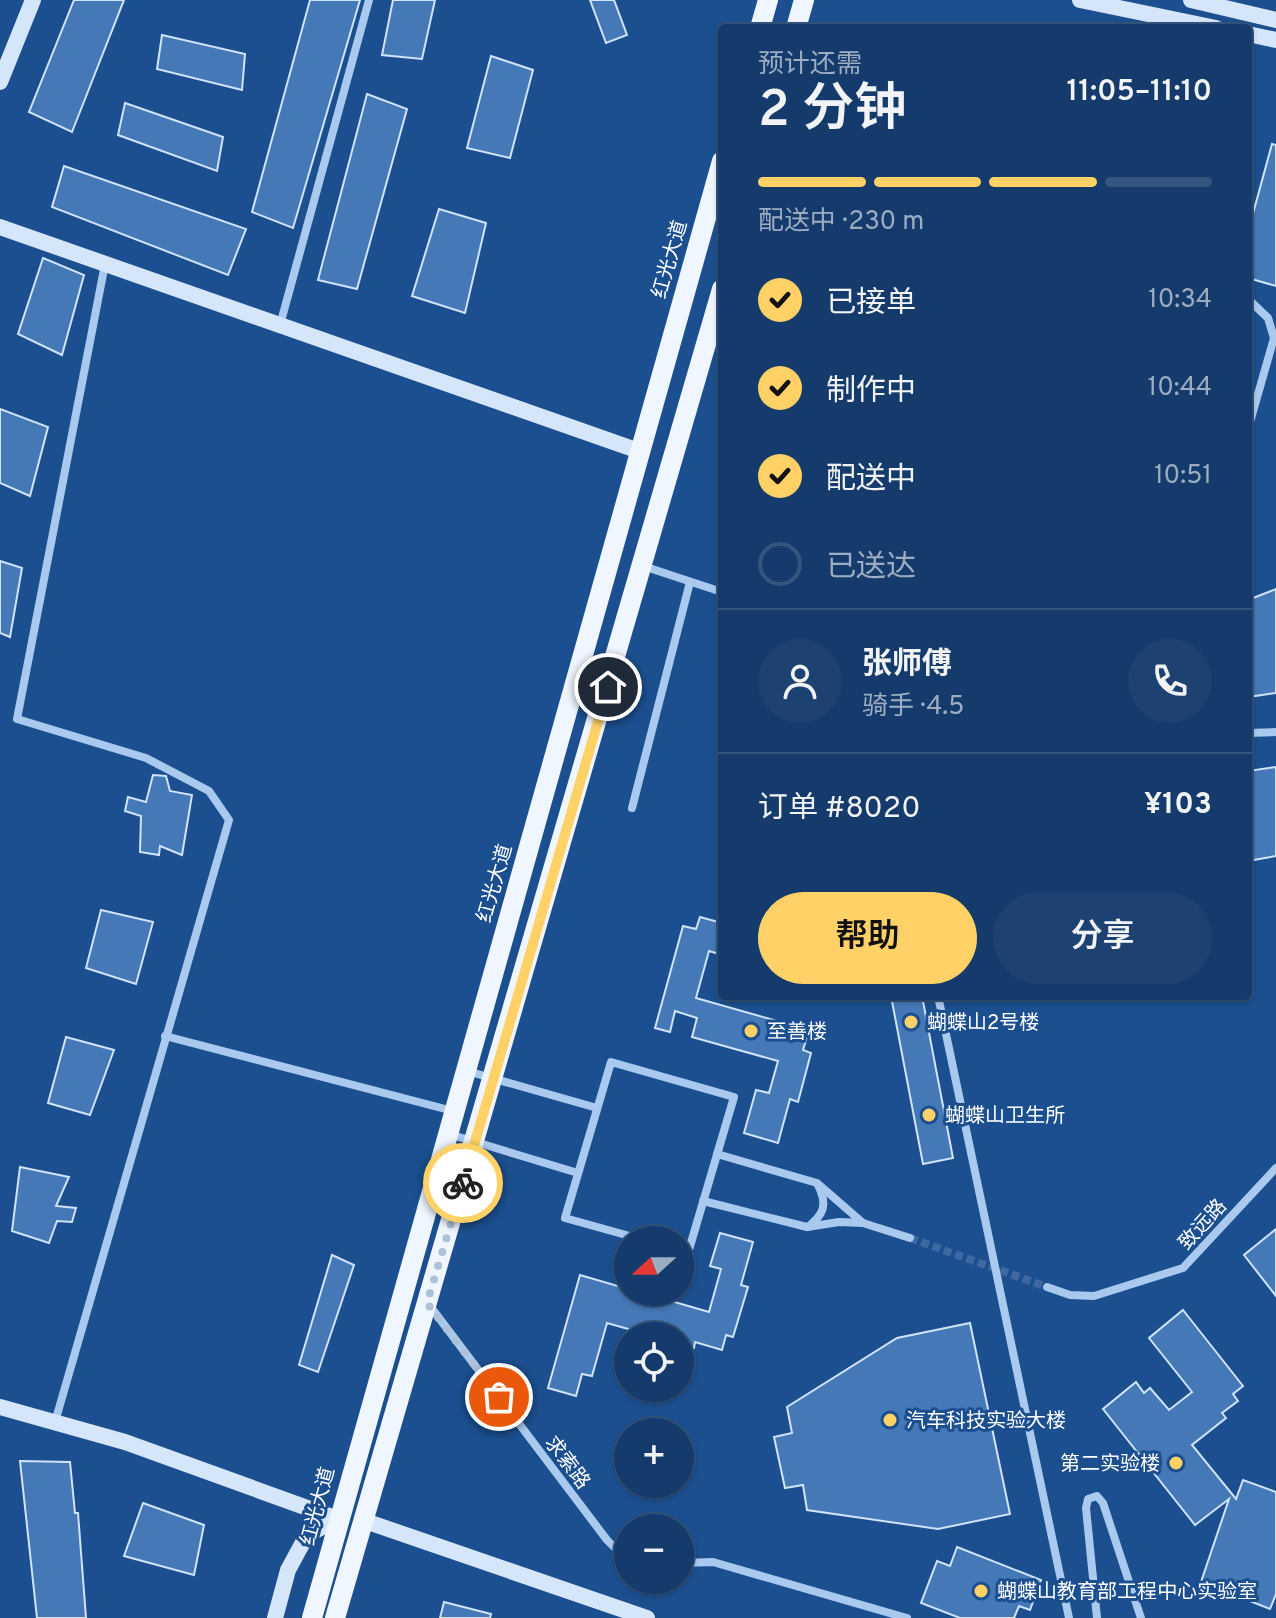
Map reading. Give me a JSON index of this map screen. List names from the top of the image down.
{
  "streets": {
    "main road": ["红光大道"],
    "street": ["致远路", "求索路"]
  },
  "places": [
    "蝴蝶山2号楼",
    "至善楼",
    "蝴蝶山卫生所",
    "汽车科技实验大楼",
    "第二实验楼",
    "蝴蝶山教育部工程中心实验室"
  ],
  "north": "left",
  "page": {
    "heading": ["2 分钟", "预计还需", "11:05–11:10"],
    "panel": [
      "张师傅",
      "骑手 · 4.5",
      "订单 #8020",
      "¥103"
    ],
    "bar": "配送中 · 230 m",
    "list": [
      ["已接单", "10:34"],
      ["制作中", "10:44"],
      ["配送中", "10:51"],
      "已送达"
    ],
    "buttons": ["帮助", "分享"],
    "map_buttons": ["+", "−"]
  }
}
